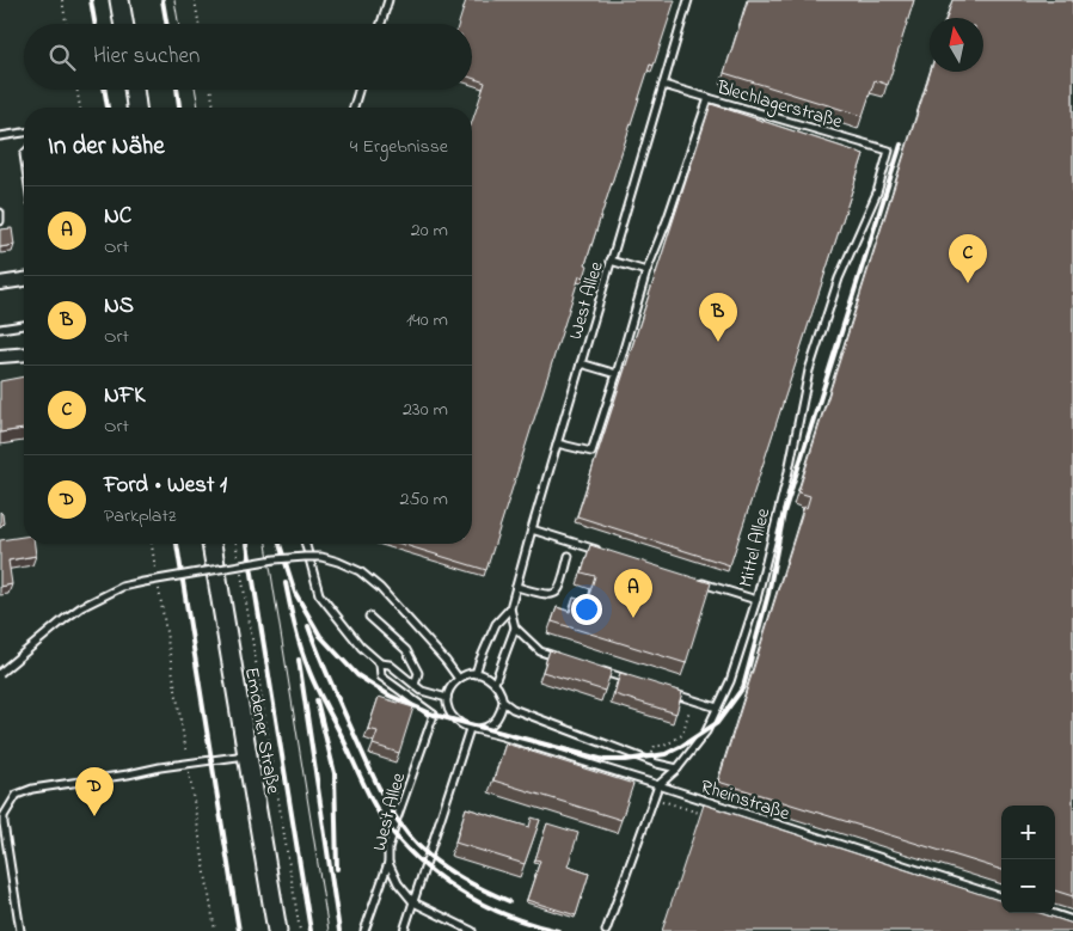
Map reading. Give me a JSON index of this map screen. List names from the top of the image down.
{
  "streets": {
    "street": ["Emdener Straße"],
    "lane": [
      "Blechlagerstraße",
      "West Allee",
      "Mittel Allee",
      "Rheinstraße"
    ]
  },
  "crossings": [
    ["Blechlagerstraße", "West Allee"],
    ["Blechlagerstraße", "Mittel Allee"],
    ["West Allee", "Rheinstraße"],
    ["Mittel Allee", "Rheinstraße"]
  ],
  "north": "top",
  "page": {
    "search": "Hier suchen",
    "heading": ["In der Nähe", "4 Ergebnisse"],
    "list": [
      {
        "mark": "A",
        "name": "NC",
        "note": "Ort",
        "value": "20 m"
      },
      {
        "mark": "B",
        "name": "NS",
        "note": "Ort",
        "value": "140 m"
      },
      {
        "mark": "C",
        "name": "NFK",
        "note": "Ort",
        "value": "230 m"
      },
      {
        "mark": "D",
        "name": "Ford • West 1",
        "note": "Parkplatz",
        "value": "250 m"
      }
    ],
    "pins": [
      "C",
      "B",
      "A",
      "D"
    ],
    "map_buttons": ["+", "−"]
  }
}
